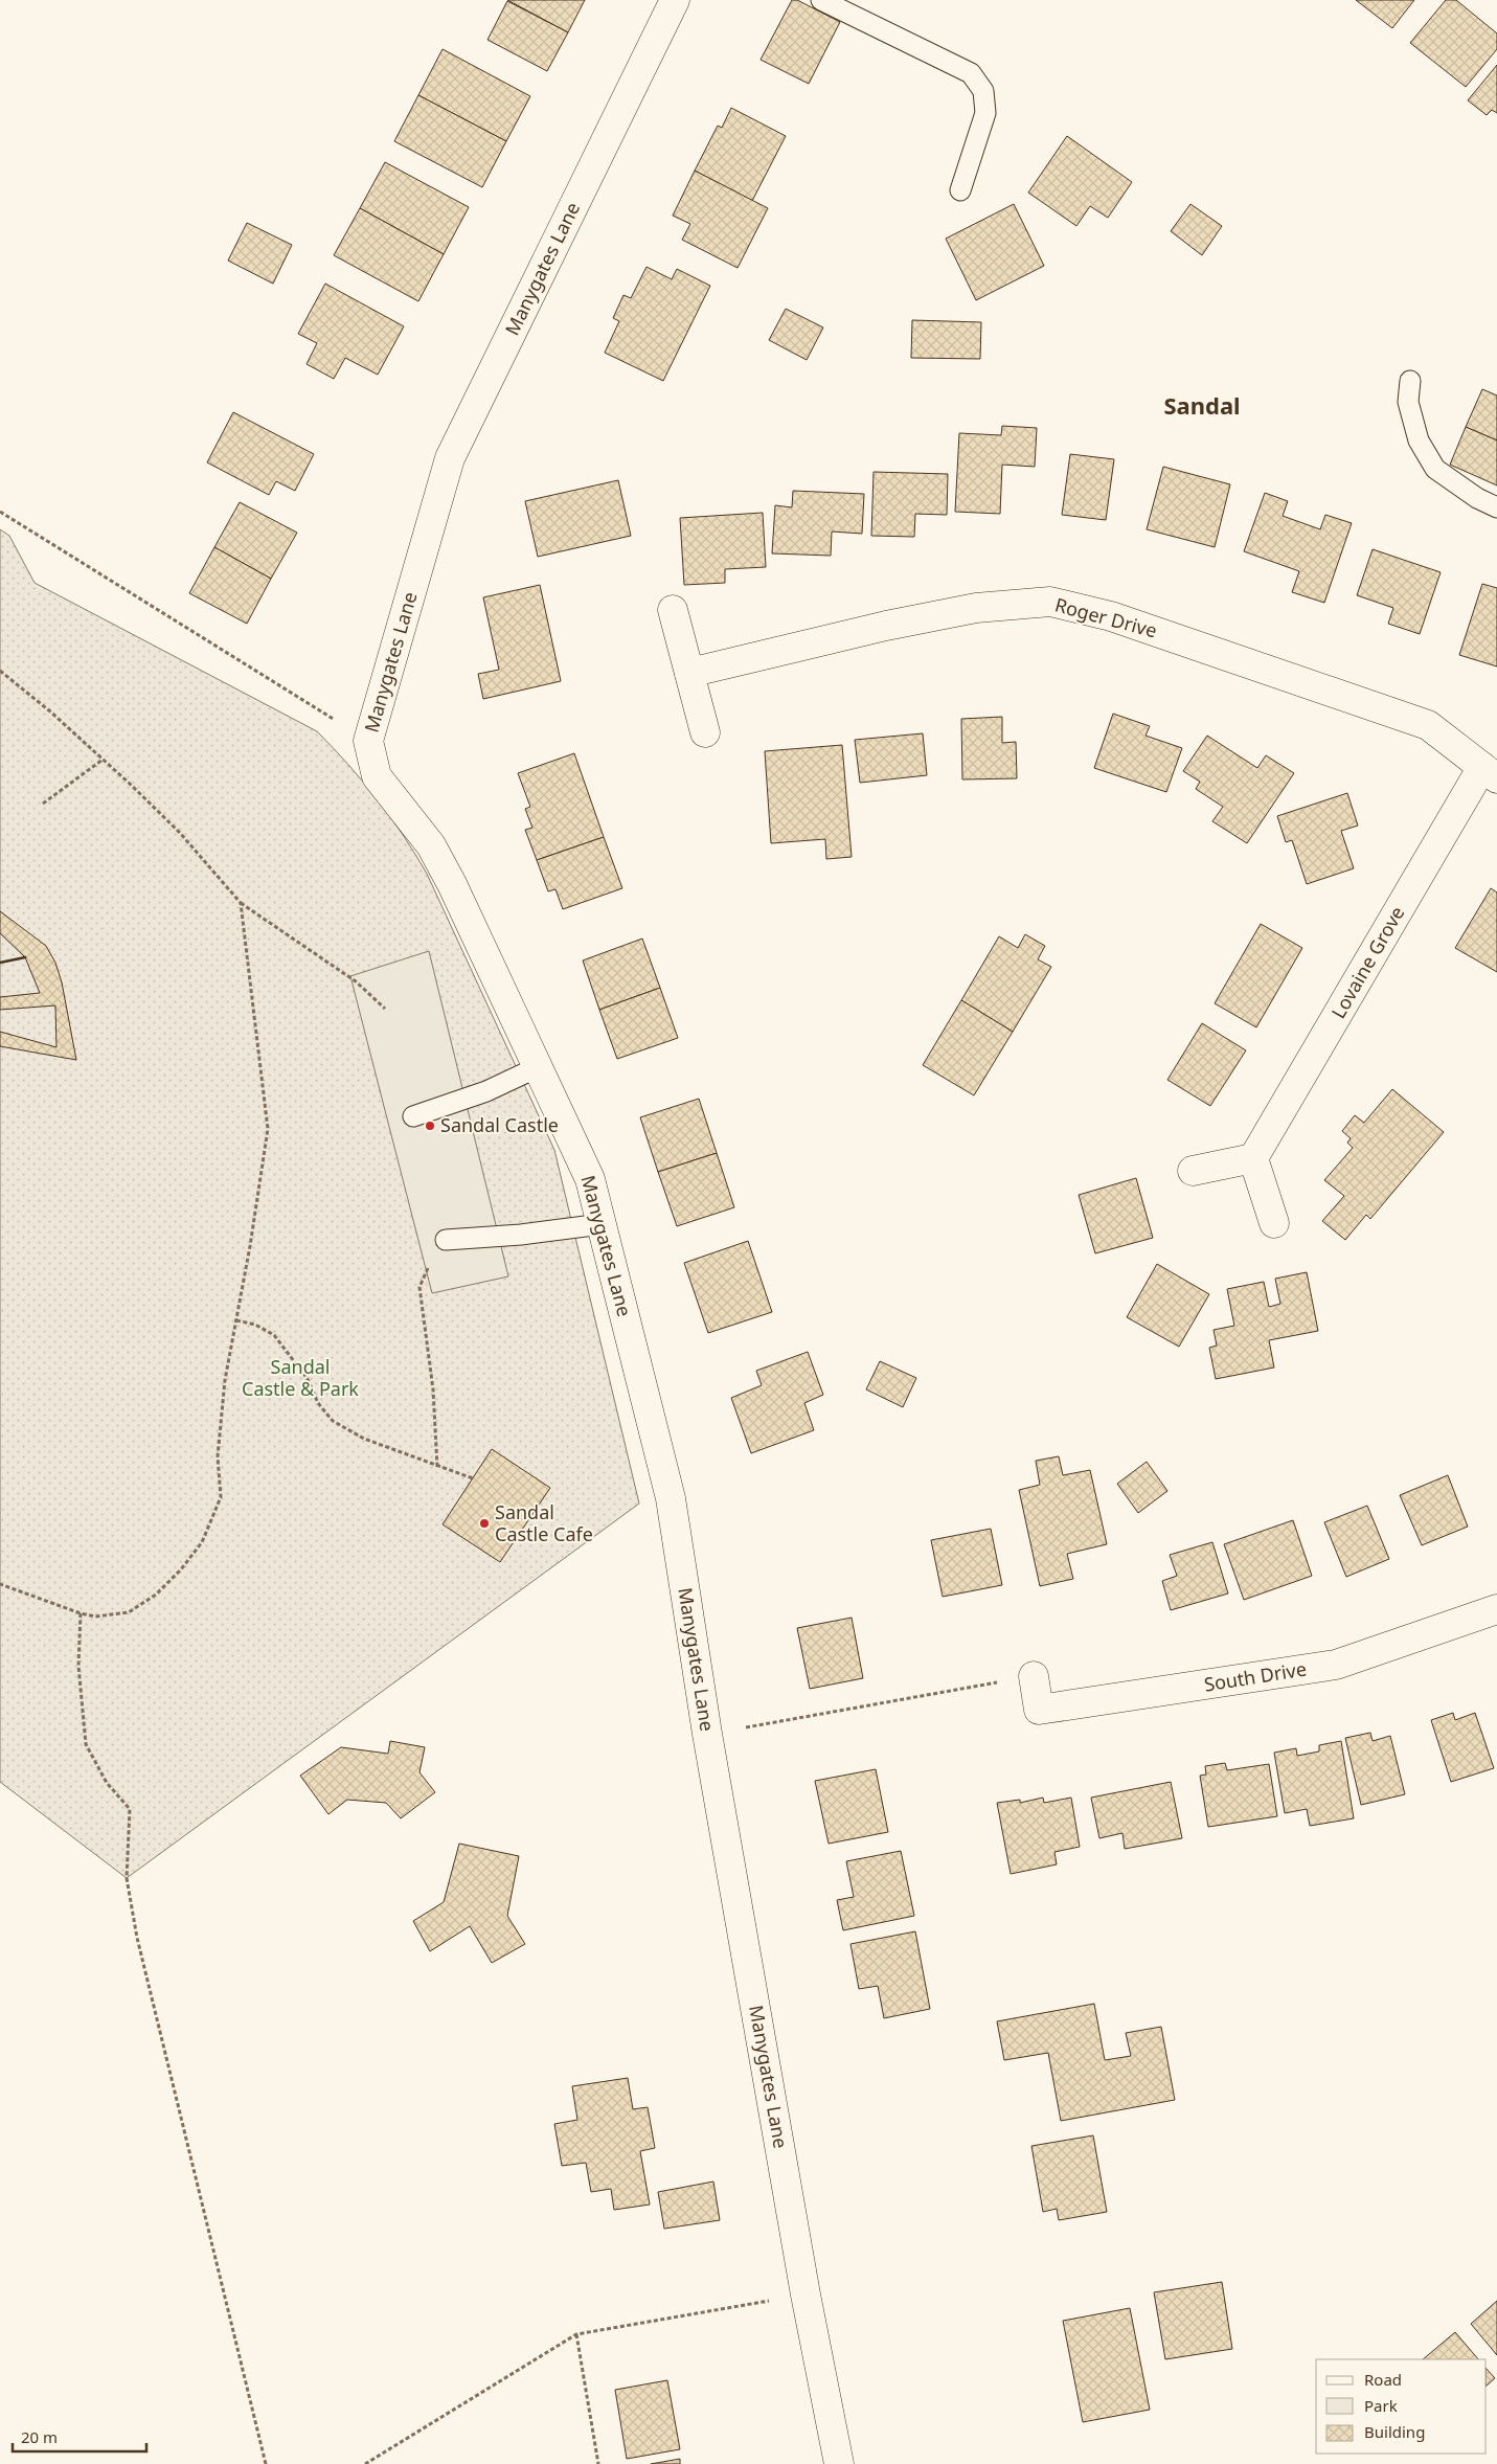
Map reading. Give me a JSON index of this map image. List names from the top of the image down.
{
  "streets": {
    "street": [
      "Manygates Lane",
      "Roger Drive",
      "Lovaine Grove",
      "South Drive"
    ]
  },
  "crossings": [
    ["Roger Drive", "Lovaine Grove"]
  ],
  "districts": ["Sandal"],
  "parks": ["Sandal Castle & Park"],
  "places": ["Sandal Castle", "Sandal Castle Cafe"],
  "legend": ["Road", "Park", "Building"],
  "scale_bar": "20 m"
}
